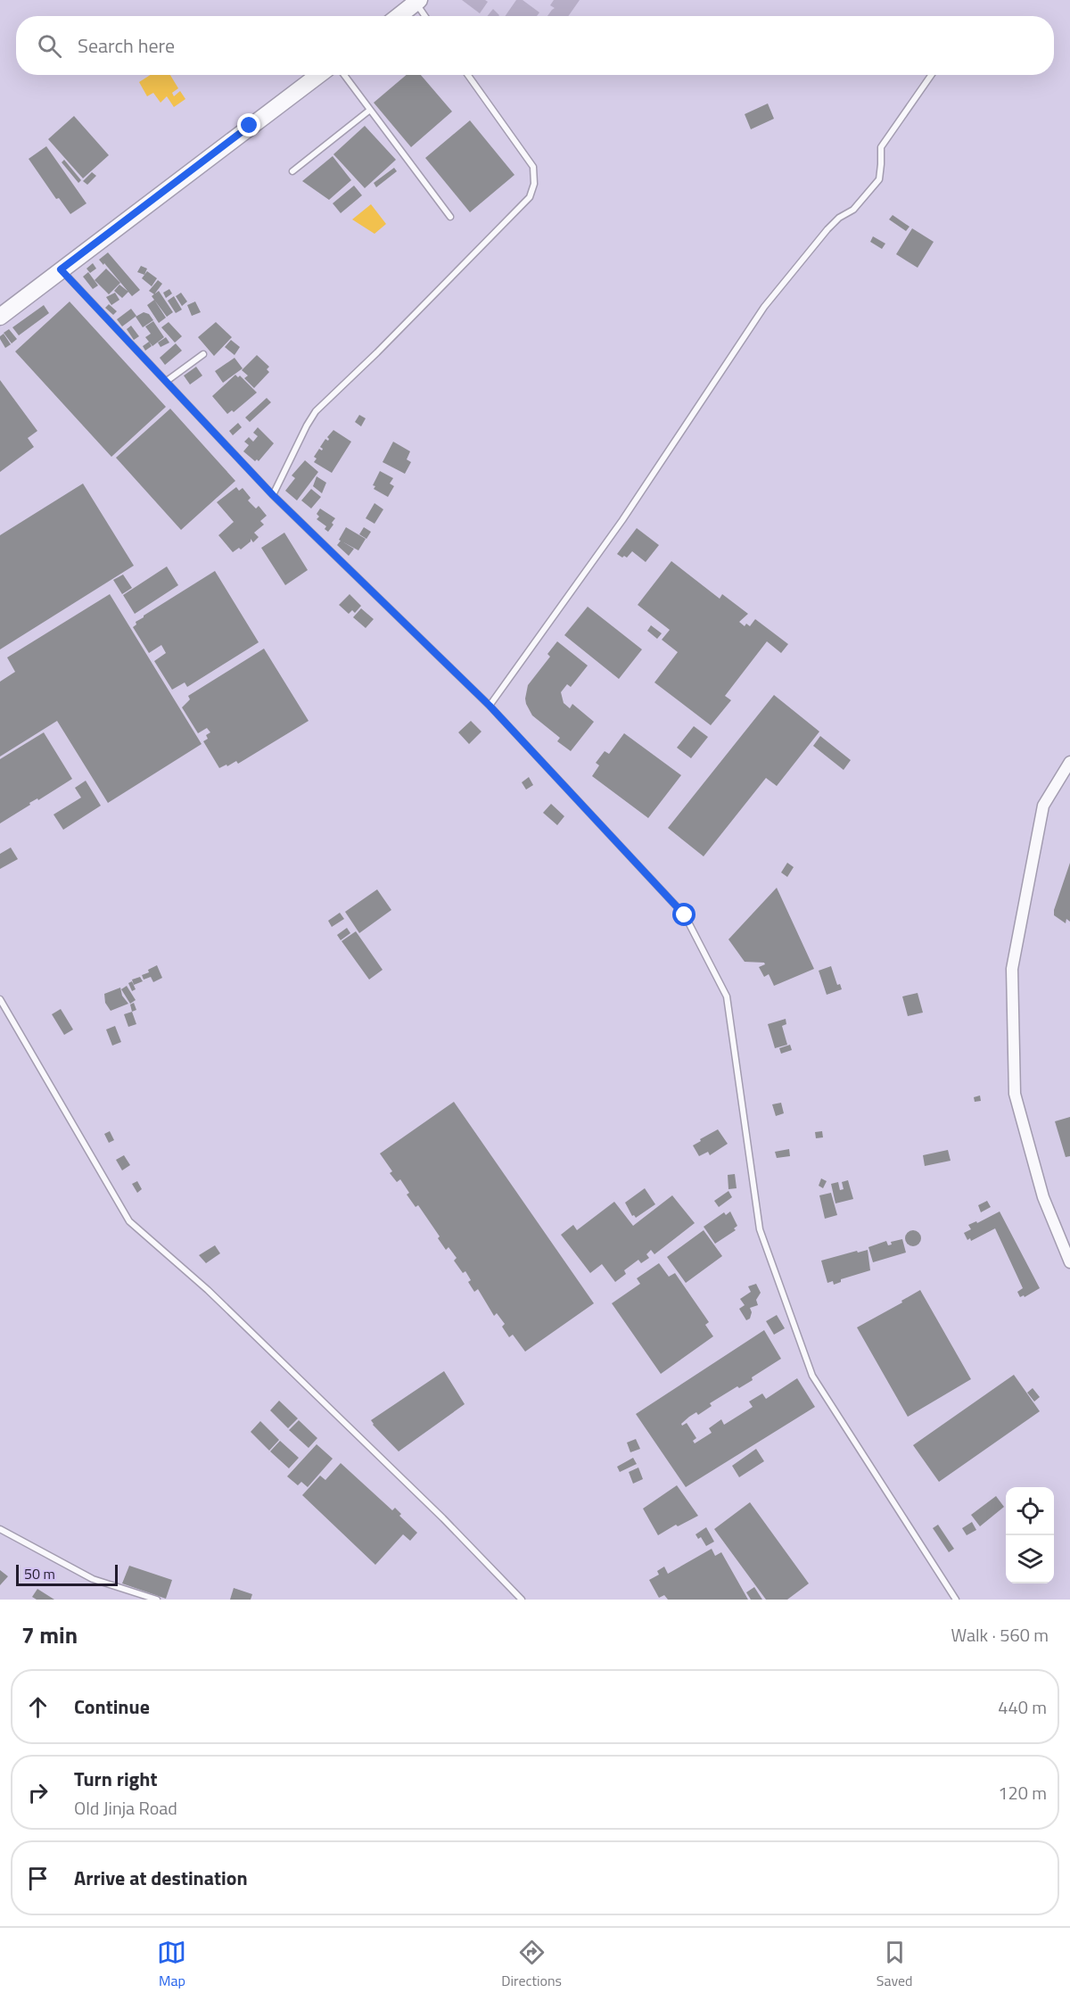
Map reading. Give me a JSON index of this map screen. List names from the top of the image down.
{
  "scale_bar": "50 m",
  "page": {
    "search": "Search here",
    "scale": "50 m",
    "heading": ["7 min", "Walk · 560 m"],
    "list": [
      ["Continue", "440 m"],
      ["Turn right", "Old Jinja Road", "120 m"],
      "Arrive at destination"
    ],
    "nav": ["Map", "Directions", "Saved"]
  }
}
